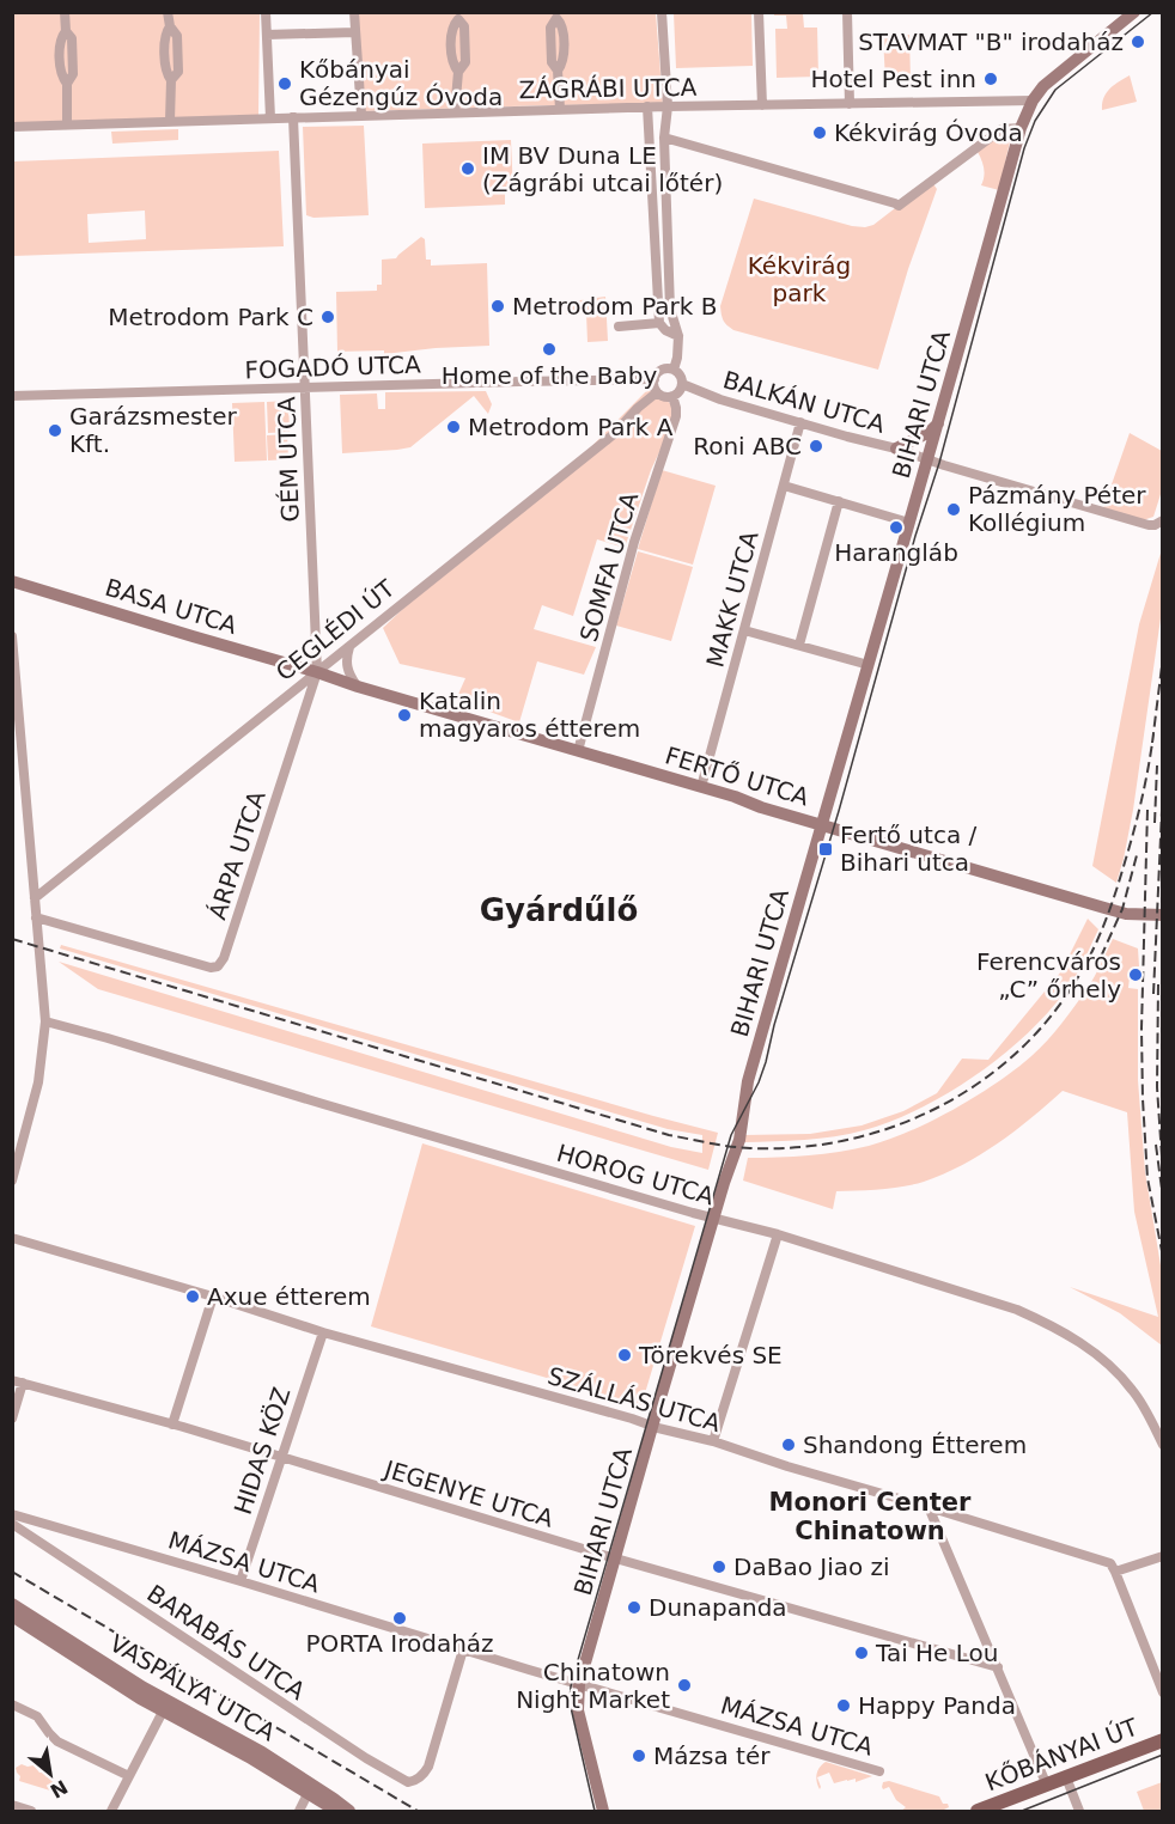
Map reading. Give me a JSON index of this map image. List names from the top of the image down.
{
  "streets": {
    "main road": ["KŐBÁNYAI ÚT"],
    "street": [
      "ZÁGRÁBI UTCA",
      "FOGADÓ UTCA",
      "BALKÁN UTCA",
      "BIHARI UTCA",
      "GÉM UTCA",
      "SOMFA UTCA",
      "MAKK UTCA",
      "BASA UTCA",
      "CEGLÉDI ÚT",
      "FERTŐ UTCA",
      "ÁRPA UTCA",
      "HOROG UTCA",
      "SZÁLLÁS UTCA",
      "HIDAS KÖZ",
      "JEGENYE UTCA",
      "MÁZSA UTCA",
      "BARABÁS UTCA",
      "VASPÁLYA UTCA"
    ]
  },
  "crossings": [
    ["ZÁGRÁBI UTCA", "GÉM UTCA"],
    ["FOGADÓ UTCA", "BALKÁN UTCA"],
    ["FOGADÓ UTCA", "GÉM UTCA"],
    ["FOGADÓ UTCA", "SOMFA UTCA"],
    ["FOGADÓ UTCA", "CEGLÉDI ÚT"],
    ["BALKÁN UTCA", "BIHARI UTCA"],
    ["BALKÁN UTCA", "SOMFA UTCA"],
    ["BALKÁN UTCA", "MAKK UTCA"],
    ["BALKÁN UTCA", "CEGLÉDI ÚT"],
    ["BIHARI UTCA", "FERTŐ UTCA"],
    ["BIHARI UTCA", "HOROG UTCA"],
    ["BIHARI UTCA", "SZÁLLÁS UTCA"],
    ["BIHARI UTCA", "JEGENYE UTCA"],
    ["BIHARI UTCA", "MÁZSA UTCA"],
    ["GÉM UTCA", "BASA UTCA"],
    ["GÉM UTCA", "CEGLÉDI ÚT"],
    ["GÉM UTCA", "ÁRPA UTCA"],
    ["SOMFA UTCA", "CEGLÉDI ÚT"],
    ["SOMFA UTCA", "FERTŐ UTCA"],
    ["MAKK UTCA", "FERTŐ UTCA"],
    ["BASA UTCA", "CEGLÉDI ÚT"],
    ["BASA UTCA", "FERTŐ UTCA"],
    ["SZÁLLÁS UTCA", "HIDAS KÖZ"],
    ["HIDAS KÖZ", "JEGENYE UTCA"],
    ["HIDAS KÖZ", "MÁZSA UTCA"],
    ["MÁZSA UTCA", "BARABÁS UTCA"]
  ],
  "districts": ["Gyárdűlő", "Monori Center Chinatown"],
  "parks": ["Kékvirág park"],
  "places": {
    "other": [
      "STAVMAT \"B\" irodaház",
      "Hotel Pest inn",
      "Kőbányai Gézengúz Óvoda",
      "Kékvirág Óvoda",
      "IM BV Duna LE (Zágrábi utcai lőtér)",
      "Metrodom Park B",
      "Metrodom Park C",
      "Home of the Baby",
      "Metrodom Park A",
      "Garázsmester Kft.",
      "Roni ABC",
      "Pázmány Péter Kollégium",
      "Harangláb",
      "Katalin magyaros étterem",
      "Ferencváros „C” őrhely",
      "Axue étterem",
      "Törekvés SE",
      "Shandong Étterem",
      "DaBao Jiao zi",
      "Dunapanda",
      "PORTA Irodaház",
      "Tai He Lou",
      "Chinatown Night Market",
      "Happy Panda",
      "Mázsa tér"
    ],
    "transit": ["Fertő utca / Bihari utca"]
  },
  "north": "bottom right"
}
